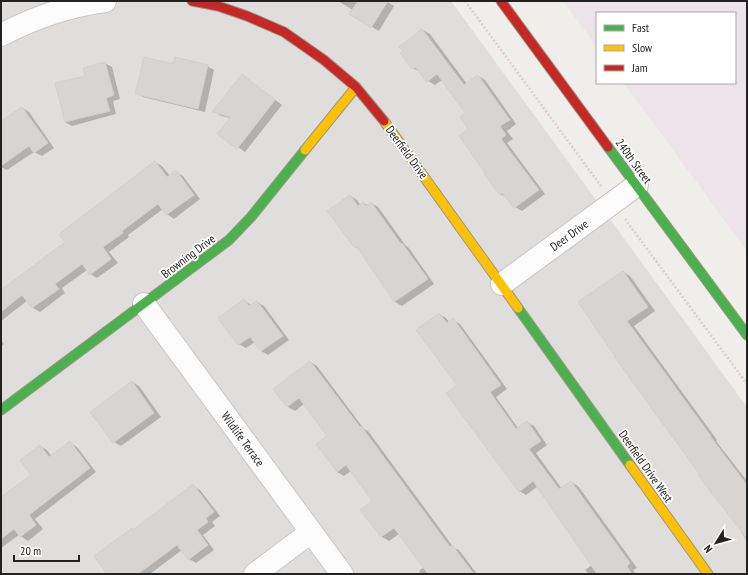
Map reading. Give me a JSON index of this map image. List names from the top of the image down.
{
  "streets": {
    "street": [
      "Deerfield Drive",
      "240th Street",
      "Deer Drive",
      "Browning Drive",
      "Wildlife Terrace",
      "Deerfield Drive West"
    ]
  },
  "crossings": [
    ["Deerfield Drive", "Deer Drive"],
    ["Deerfield Drive", "Browning Drive"],
    ["Deerfield Drive", "Deerfield Drive West"],
    ["240th Street", "Deer Drive"],
    ["Browning Drive", "Wildlife Terrace"]
  ],
  "legend": ["Fast", "Slow", "Jam"],
  "scale_bar": "20 m",
  "north": "bottom left"
}
